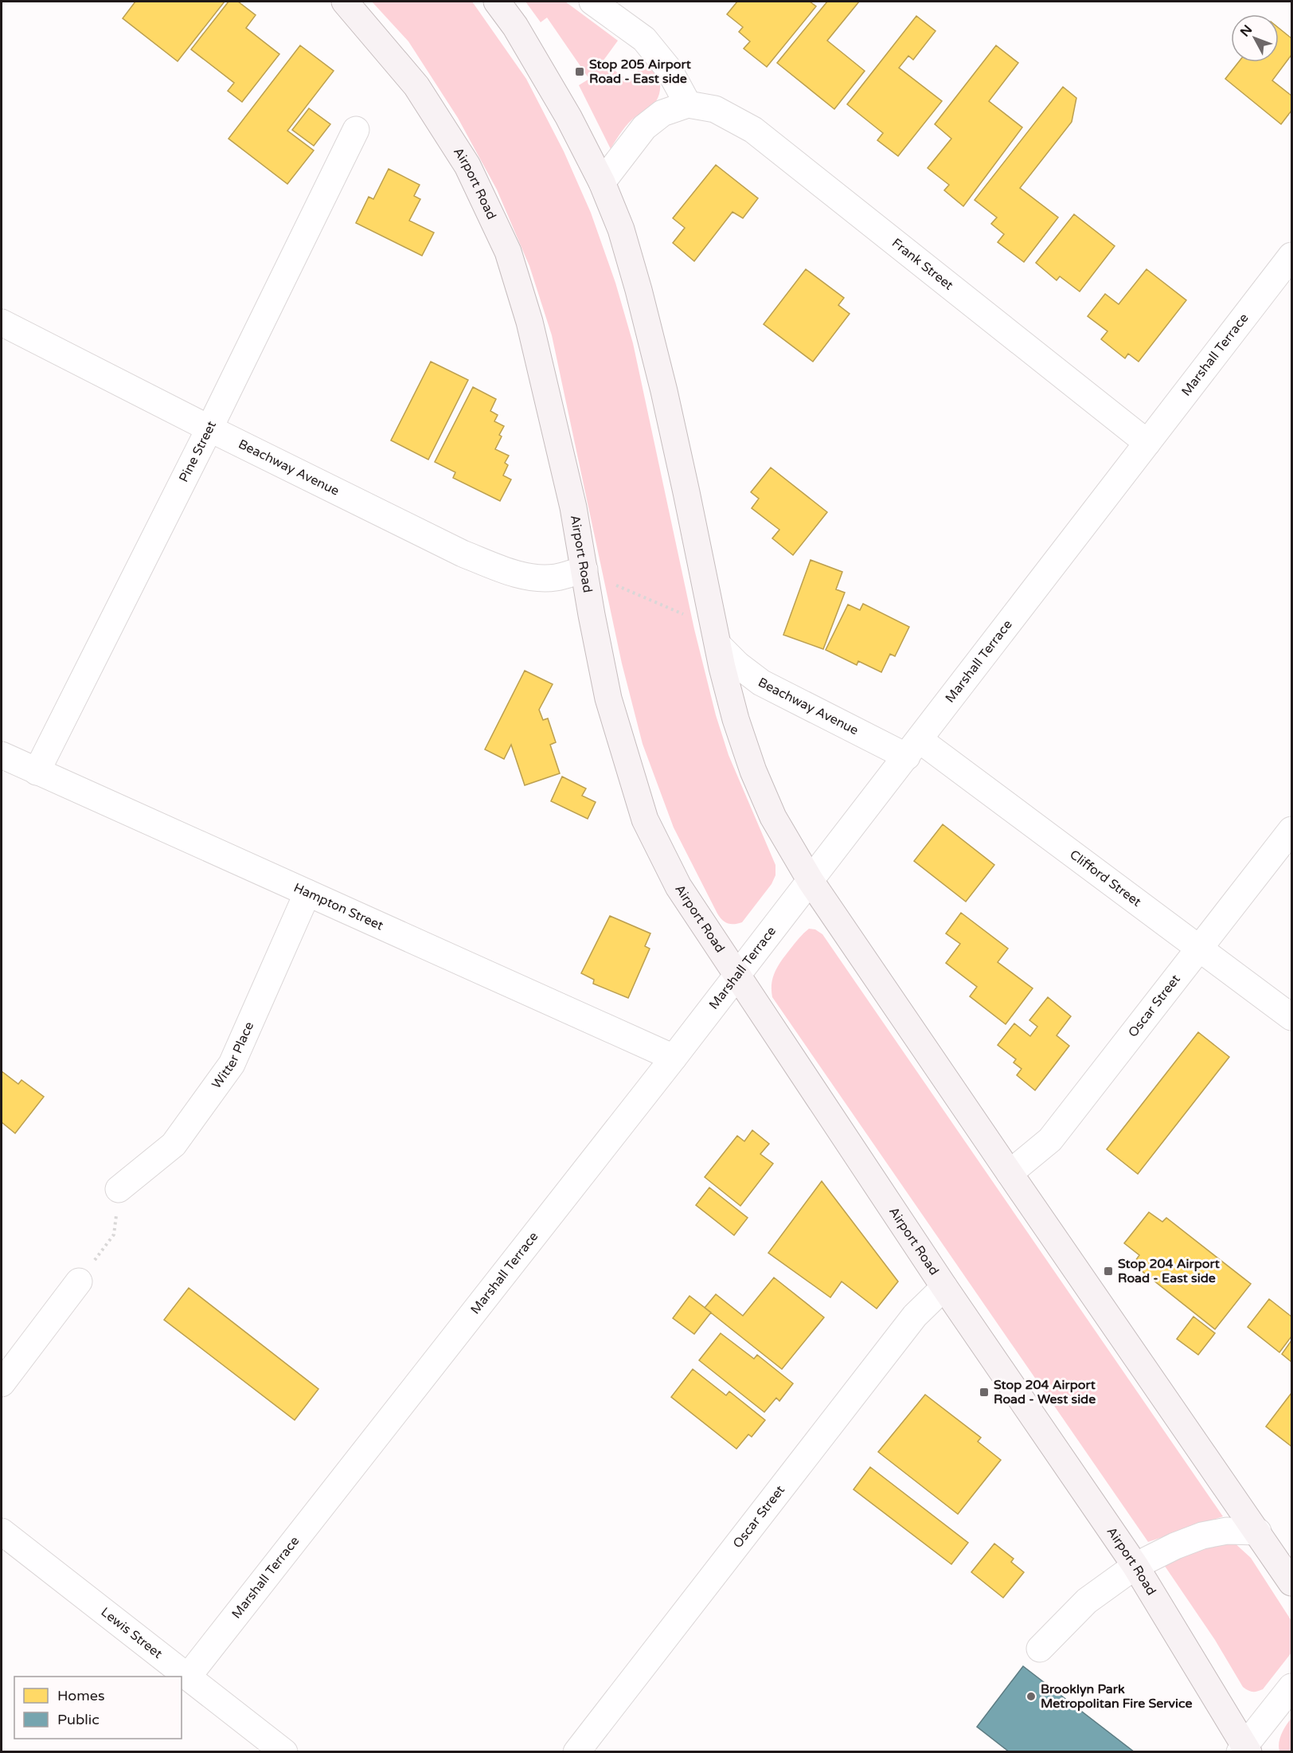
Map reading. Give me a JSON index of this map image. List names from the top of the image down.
{
  "streets": {
    "main road": ["Airport Road"],
    "street": [
      "Frank Street",
      "Marshall Terrace",
      "Pine Street",
      "Beachway Avenue",
      "Clifford Street",
      "Hampton Street",
      "Oscar Street",
      "Witter Place",
      "Lewis Street"
    ]
  },
  "crossings": [
    ["Airport Road", "Marshall Terrace"],
    ["Airport Road", "Beachway Avenue"],
    ["Airport Road", "Oscar Street"],
    ["Frank Street", "Marshall Terrace"],
    ["Marshall Terrace", "Beachway Avenue"],
    ["Marshall Terrace", "Clifford Street"],
    ["Marshall Terrace", "Hampton Street"],
    ["Marshall Terrace", "Lewis Street"],
    ["Pine Street", "Beachway Avenue"],
    ["Pine Street", "Hampton Street"],
    ["Beachway Avenue", "Clifford Street"],
    ["Clifford Street", "Oscar Street"],
    ["Hampton Street", "Witter Place"]
  ],
  "places": {
    "transit": ["Stop 205 Airport Road - East side", "Stop 204 Airport Road - East side", "Stop 204 Airport Road - West side"],
    "other": ["Brooklyn Park Metropolitan Fire Service"]
  },
  "legend": ["Homes", "Public"],
  "north": "top left"
}
